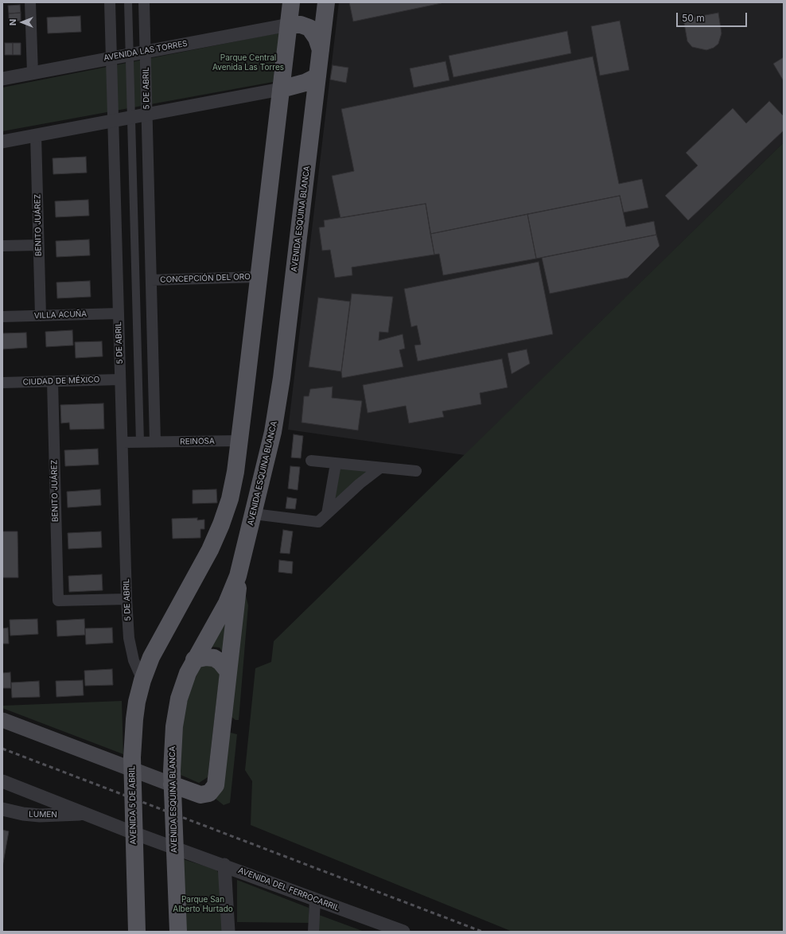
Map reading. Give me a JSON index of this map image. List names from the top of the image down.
{
  "streets": {
    "main road": ["AVENIDA ESQUINA BLANCA", "AVENIDA 5 DE ABRIL"],
    "street": [
      "AVENIDA LAS TORRES",
      "5 DE ABRIL",
      "BENITO JUÁREZ",
      "CONCEPCIÓN DEL ORO",
      "VILLA ACUÑA",
      "CIUDAD DE MÉXICO",
      "REINOSA",
      "LUMEN",
      "AVENIDA DEL FERROCARRIL"
    ]
  },
  "crossings": [
    ["AVENIDA LAS TORRES", "5 DE ABRIL"],
    ["5 DE ABRIL", "BENITO JUÁREZ"],
    ["5 DE ABRIL", "CONCEPCIÓN DEL ORO"],
    ["5 DE ABRIL", "VILLA ACUÑA"],
    ["5 DE ABRIL", "CIUDAD DE MÉXICO"],
    ["5 DE ABRIL", "REINOSA"],
    ["5 DE ABRIL", "AVENIDA 5 DE ABRIL"],
    ["AVENIDA ESQUINA BLANCA", "AVENIDA DEL FERROCARRIL"],
    ["BENITO JUÁREZ", "VILLA ACUÑA"],
    ["BENITO JUÁREZ", "CIUDAD DE MÉXICO"]
  ],
  "parks": ["Parque Central Avenida Las Torres", "Parque San Alberto Hurtado"],
  "scale_bar": "50 m",
  "north": "left"
}
